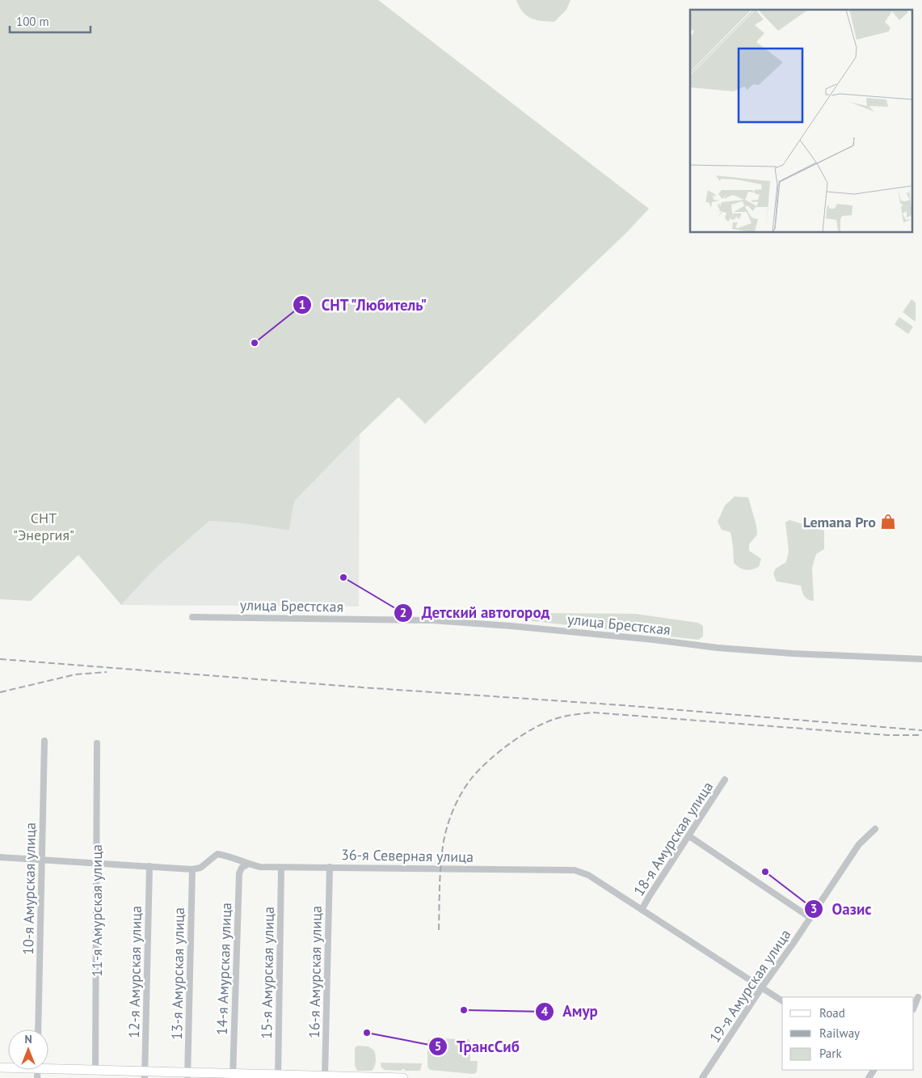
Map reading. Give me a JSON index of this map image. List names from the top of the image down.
{
  "streets": {
    "street": [
      "улица Брестская",
      "18-я Амурская улица",
      "36-я Северная улица",
      "10-я Амурская улица",
      "11-я Амурская улица",
      "14-я Амурская улица",
      "12-я Амурская улица",
      "16-я Амурская улица",
      "15-я Амурская улица",
      "13-я Амурская улица",
      "19-я Амурская улица"
    ]
  },
  "crossings": [
    ["18-я Амурская улица", "36-я Северная улица"],
    ["36-я Северная улица", "14-я Амурская улица"],
    ["36-я Северная улица", "16-я Амурская улица"],
    ["36-я Северная улица", "15-я Амурская улица"],
    ["36-я Северная улица", "13-я Амурская улица"],
    ["36-я Северная улица", "19-я Амурская улица"]
  ],
  "parks": ["СНТ \"Энергия\""],
  "places": {
    "other": [
      "СНТ \"Любитель\"",
      "Детский автогород",
      "Оазис",
      "Амур",
      "ТрансСиб"
    ],
    "shop": ["Lemana Pro"]
  },
  "legend": ["Road", "Railway", "Park"],
  "scale_bar": "100 m",
  "north": "top"
}
